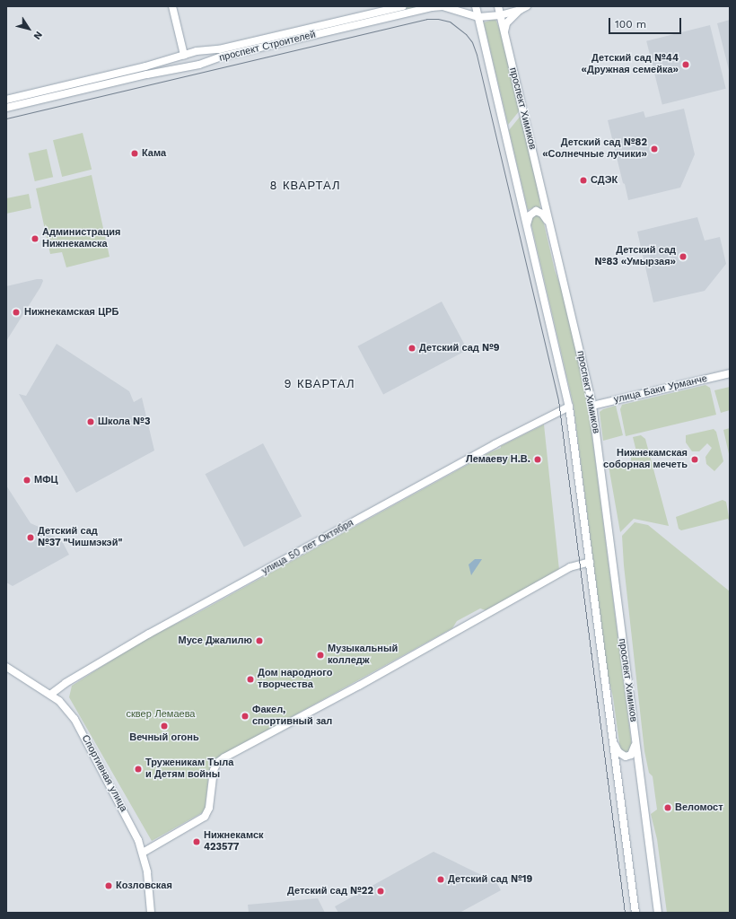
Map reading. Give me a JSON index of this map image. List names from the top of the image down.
{
  "streets": {
    "main road": [
      "проспект Строителей",
      "проспект Химиков",
      "улица Баки Урманче",
      "улица 50 лет Октября",
      "Спортивная улица"
    ]
  },
  "crossings": [
    ["проспект Строителей", "проспект Химиков"],
    ["проспект Химиков", "улица Баки Урманче"],
    ["улица 50 лет Октября", "Спортивная улица"]
  ],
  "districts": ["8 КВАРТАЛ", "9 КВАРТАЛ"],
  "parks": ["сквер Лемаева"],
  "places": [
    "Детский сад №44 «Дружная семейка»",
    "Детский сад №82 «Солнечные лучики»",
    "Кама",
    "СДЭК",
    "Администрация Нижнекамска",
    "Детский сад №83 «Умырзая»",
    "Нижнекамская ЦРБ",
    "Детский сад №9",
    "Школа №3",
    "Лемаеву Н.В.",
    "Нижнекамская соборная мечеть",
    "МФЦ",
    "Детский сад №37 \"Чишмэкэй\"",
    "Мусе Джалилю",
    "Музыкальный колледж",
    "Дом народного творчества",
    "Факел, спортивный зал",
    "Вечный огонь",
    "Труженикам Тыла и Детям войны",
    "Веломост",
    "Нижнекамск 423577",
    "Детский сад №19",
    "Козловская",
    "Детский сад №22"
  ],
  "scale_bar": "100 m",
  "north": "bottom right"
}
